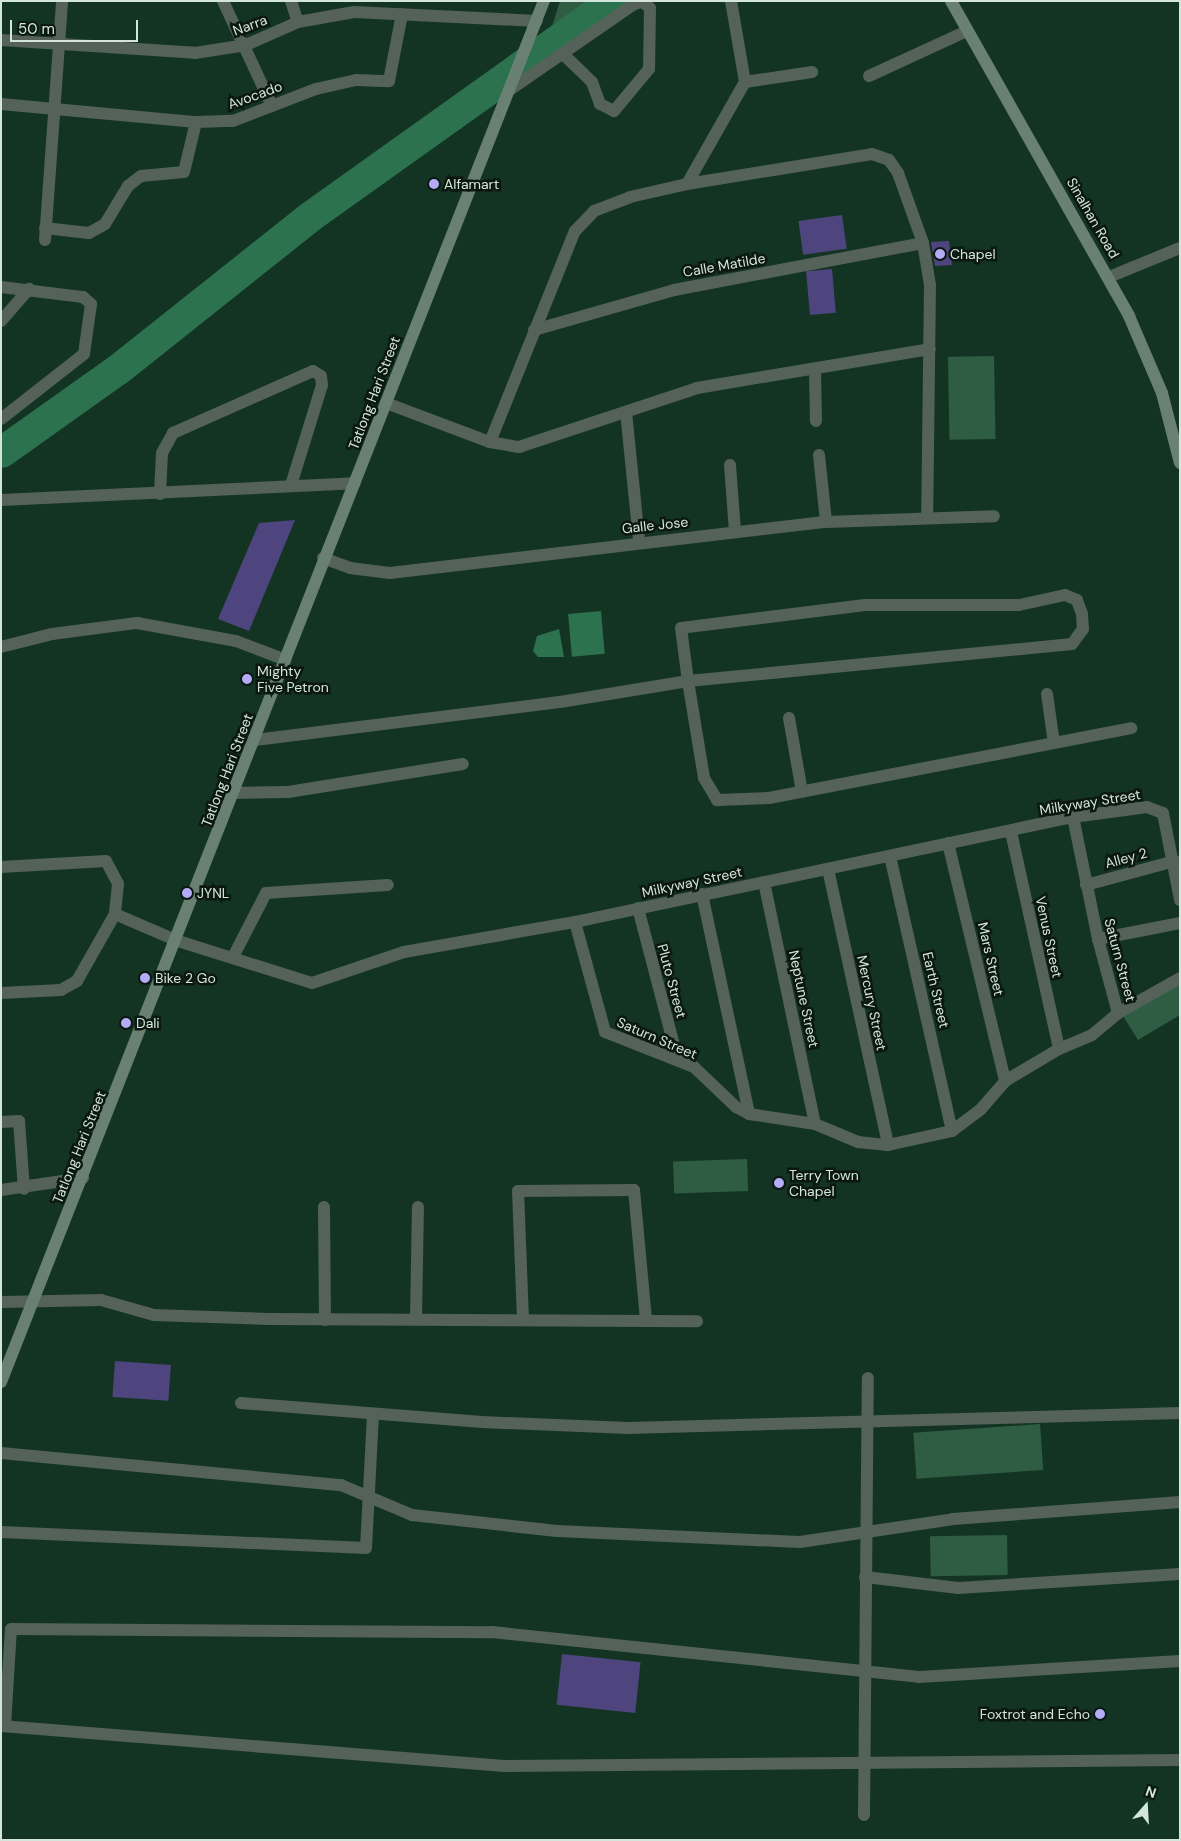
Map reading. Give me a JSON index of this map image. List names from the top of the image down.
{
  "streets": {
    "street": [
      "Narra",
      "Avocado",
      "Sinalhan Road",
      "Calle Matilde",
      "Tatlong Hari Street",
      "Galle Jose",
      "Milkyway Street",
      "Alley 2",
      "Venus Street",
      "Mars Street",
      "Saturn Street",
      "Pluto Street",
      "Earth Street",
      "Neptune Street",
      "Mercury Street"
    ]
  },
  "crossings": [
    ["Narra", "Avocado"],
    ["Narra", "Tatlong Hari Street"],
    ["Tatlong Hari Street", "Galle Jose"],
    ["Tatlong Hari Street", "Milkyway Street"],
    ["Milkyway Street", "Alley 2"],
    ["Milkyway Street", "Venus Street"],
    ["Milkyway Street", "Mars Street"],
    ["Milkyway Street", "Saturn Street"],
    ["Milkyway Street", "Pluto Street"],
    ["Milkyway Street", "Earth Street"],
    ["Milkyway Street", "Neptune Street"],
    ["Milkyway Street", "Mercury Street"],
    ["Alley 2", "Saturn Street"],
    ["Venus Street", "Saturn Street"],
    ["Mars Street", "Saturn Street"],
    ["Saturn Street", "Pluto Street"],
    ["Saturn Street", "Earth Street"],
    ["Saturn Street", "Neptune Street"],
    ["Saturn Street", "Mercury Street"]
  ],
  "places": [
    "Alfamart",
    "Chapel",
    "Mighty Five Petron",
    "JYNL",
    "Bike 2 Go",
    "Dali",
    "Terry Town Chapel",
    "Foxtrot and Echo"
  ],
  "scale_bar": "50 m",
  "north": "top"
}
